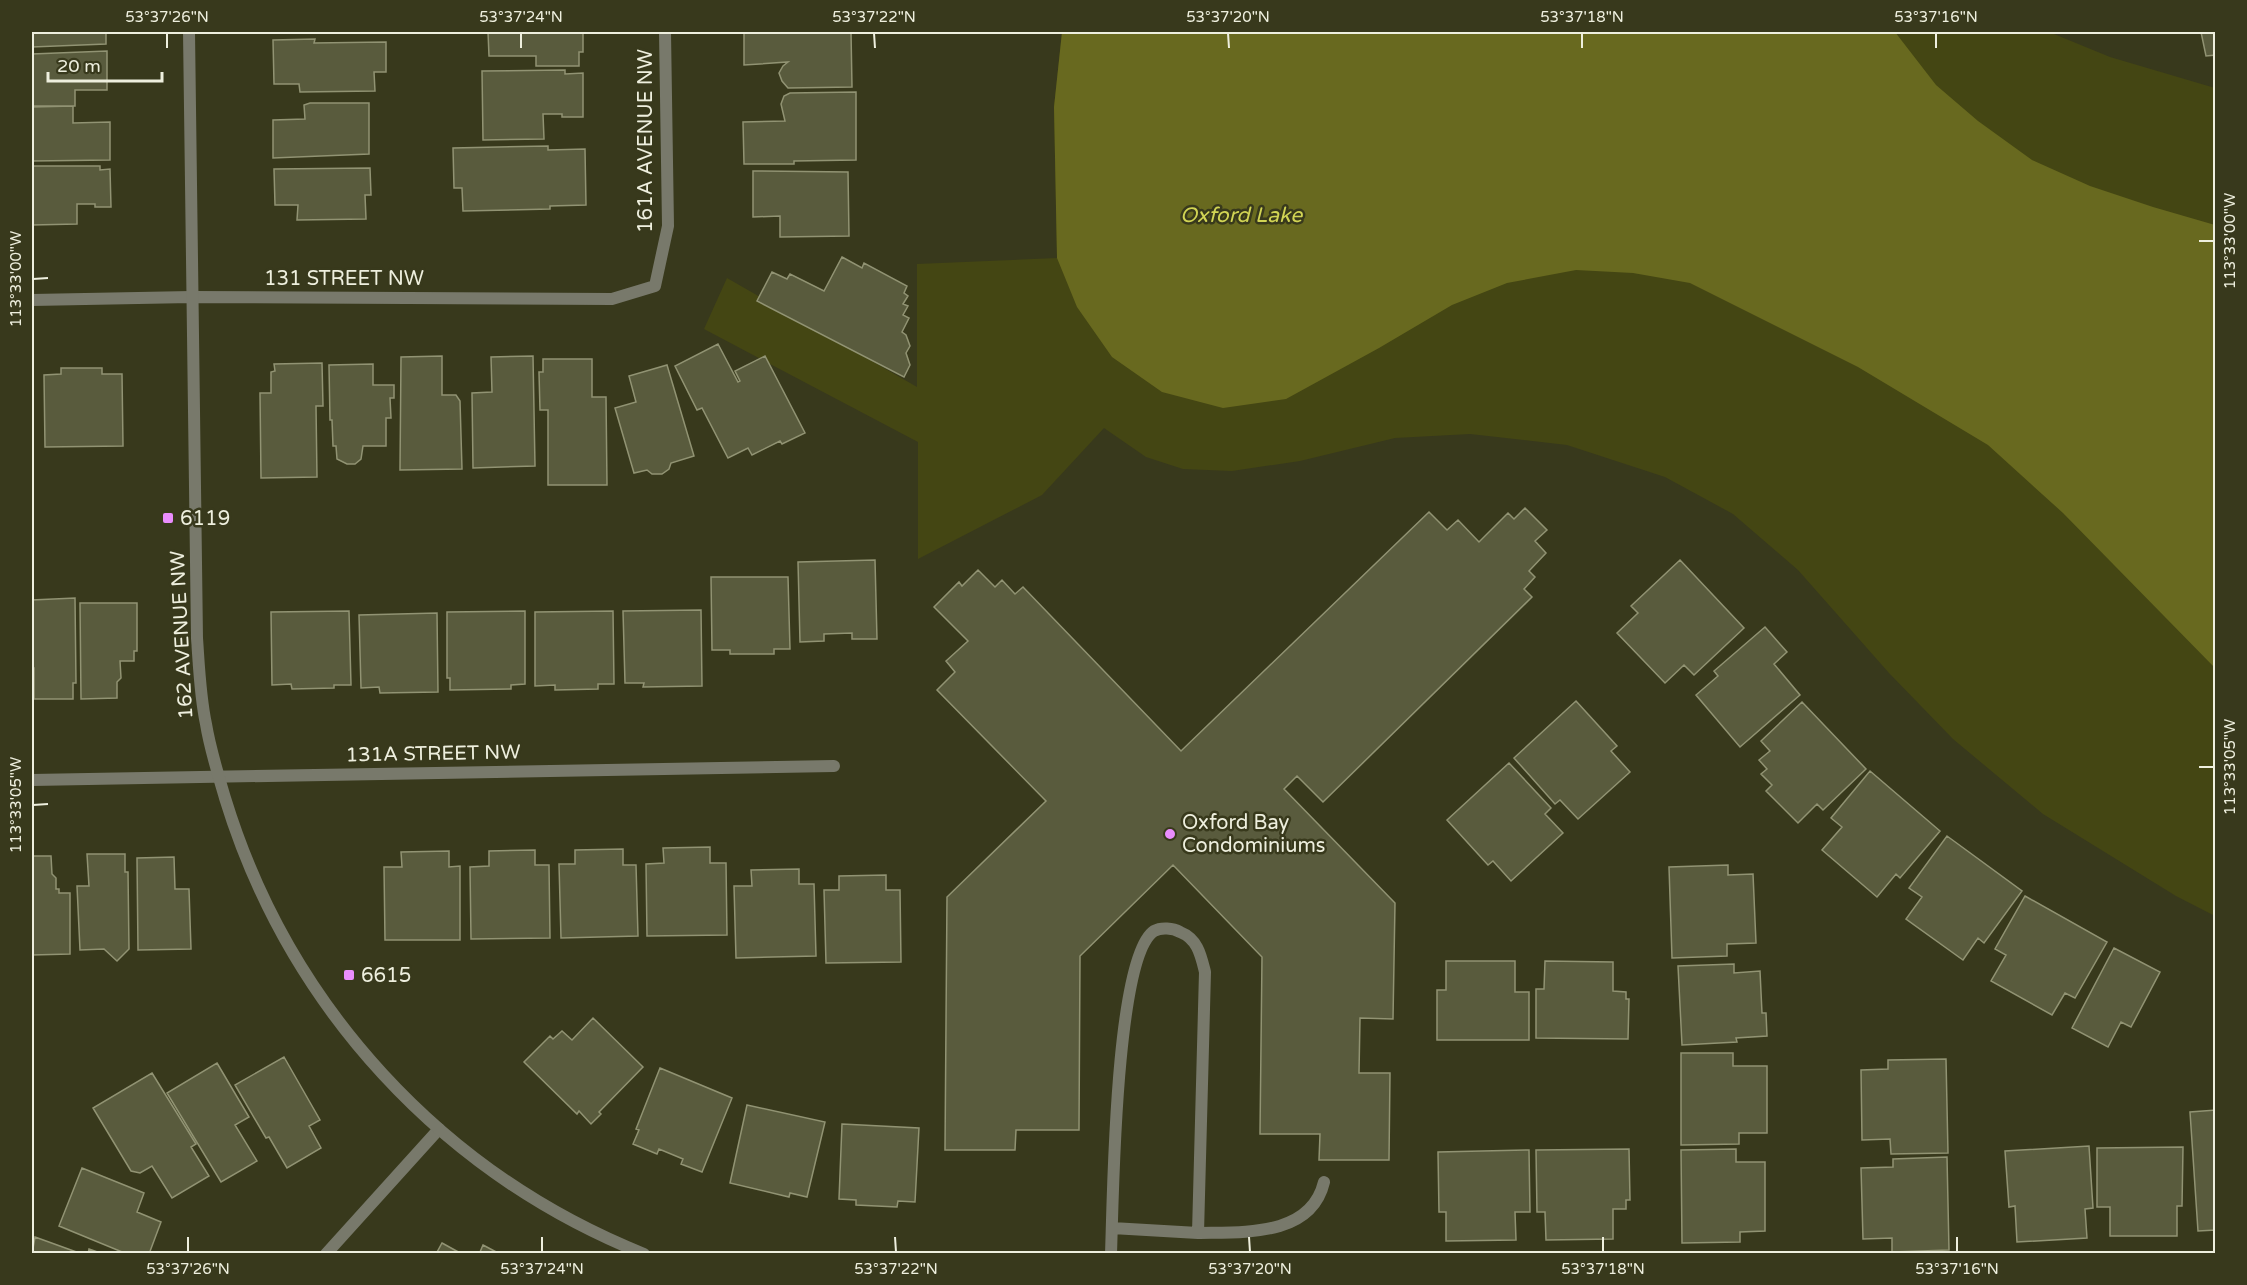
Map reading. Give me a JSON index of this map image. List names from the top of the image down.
{
  "streets": {
    "street": [
      "161A AVENUE NW",
      "131 STREET NW",
      "162 AVENUE NW",
      "131A STREET NW"
    ]
  },
  "crossings": [
    ["161A AVENUE NW", "131 STREET NW"],
    ["131 STREET NW", "162 AVENUE NW"],
    ["162 AVENUE NW", "131A STREET NW"]
  ],
  "water": ["Oxford Lake"],
  "places": {
    "transit": ["6119", "6615"],
    "other": ["Oxford Bay Condominiums"]
  },
  "scale_bar": "20 m",
  "coordinates": [
    "53°37'26\"N",
    "53°37'24\"N",
    "53°37'22\"N",
    "53°37'20\"N",
    "53°37'18\"N",
    "53°37'16\"N",
    "113°33'00\"W",
    "113°33'05\"W"
  ]
}
